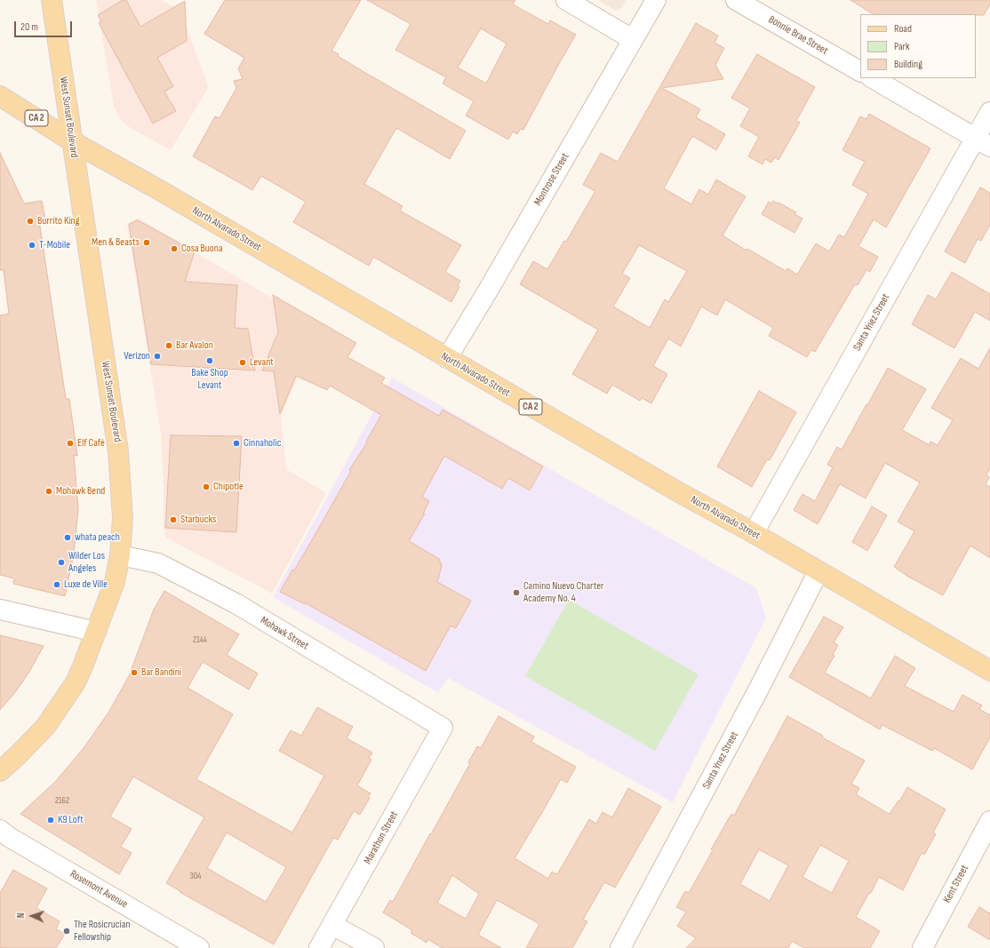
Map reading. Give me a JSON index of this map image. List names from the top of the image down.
{
  "streets": {
    "main road": ["West Sunset Boulevard", "CA 2", "North Alvarado Street"],
    "street": [
      "Bonnie Brae Street",
      "Montrose Street",
      "Santa Ynez Street",
      "Mohawk Street",
      "Marathon Street",
      "Kent Street",
      "Rosemont Avenue"
    ]
  },
  "crossings": [
    ["West Sunset Boulevard", "North Alvarado Street"],
    ["West Sunset Boulevard", "Mohawk Street"],
    ["Montrose Street", "North Alvarado Street"],
    ["North Alvarado Street", "Santa Ynez Street"],
    ["Mohawk Street", "Marathon Street"]
  ],
  "places": [
    "Burrito King",
    "Men & Beasts",
    "T-Mobile",
    "Cosa Buona",
    "Bar Avalon",
    "Verizon",
    "Bake Shop Levant",
    "Levant",
    "Elf Café",
    "Cinnaholic",
    "Chipotle",
    "Mohawk Bend",
    "Starbucks",
    "whata peach",
    "Wilder Los Angeles",
    "Luxe de Ville",
    "Camino Nuevo Charter Academy No. 4",
    "Bar Bandini",
    "K9 Loft",
    "The Rosicrucian Fellowship"
  ],
  "house_numbers": ["2144", "2162", "304"],
  "legend": ["Road", "Park", "Building"],
  "scale_bar": "20 m",
  "north": "left"
}
